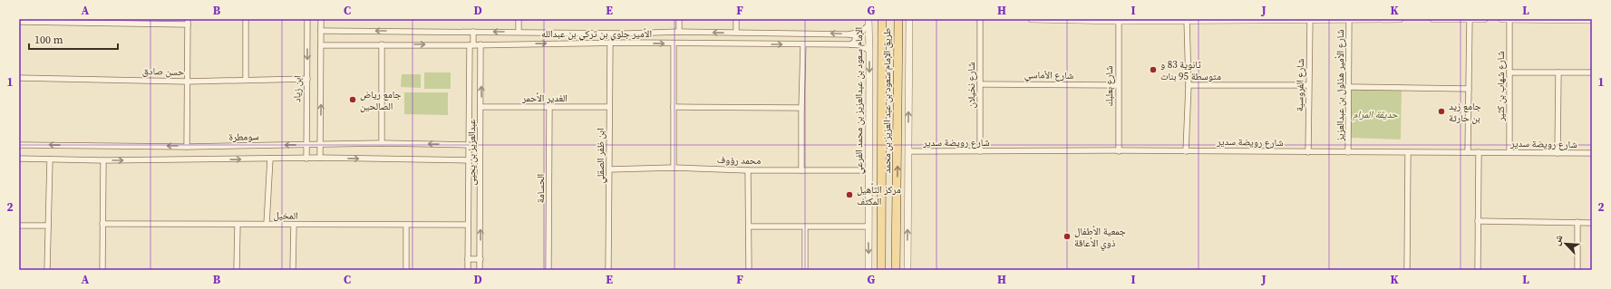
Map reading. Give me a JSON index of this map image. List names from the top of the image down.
{
  "streets": {
    "main road": ["طريق الإمام سعود بن عبد العزيز بن محمد"],
    "street": [
      "الأمير جلوي بن تركي بن عبدالله",
      "حسن صادق",
      "شارع الأماسي",
      "شارع نخيلان",
      "شارع الفروسية",
      "شارع الأمير هذلول بن عبدالعزيز",
      "شارع بعلبك",
      "شارع شهاب بن كثير",
      "ابن زياد",
      "الغدير الأحمر",
      "الإمام سعود بن عبدالعزيز بن محمد الفرعي",
      "سومطرة",
      "شارع رويضة سدير",
      "عبدالعزيز بن يحيى",
      "ابن ظفر الصقلي",
      "محمد رؤوف",
      "الحسامة",
      "المخيل"
    ]
  },
  "crossings": [
    ["الأمير جلوي بن تركي بن عبدالله", "الإمام سعود بن عبدالعزيز بن محمد الفرعي"],
    ["الأمير جلوي بن تركي بن عبدالله", "عبدالعزيز بن يحيى"],
    ["الأمير جلوي بن تركي بن عبدالله", "ابن ظفر الصقلي"],
    ["حسن صادق", "ابن زياد"],
    ["شارع الأماسي", "شارع نخيلان"],
    ["شارع الأماسي", "شارع بعلبك"],
    ["شارع نخيلان", "شارع رويضة سدير"],
    ["شارع الفروسية", "شارع رويضة سدير"],
    ["شارع الأمير هذلول بن عبدالعزيز", "شارع رويضة سدير"],
    ["شارع بعلبك", "شارع رويضة سدير"],
    ["شارع شهاب بن كثير", "شارع رويضة سدير"],
    ["ابن زياد", "سومطرة"],
    ["الغدير الأحمر", "عبدالعزيز بن يحيى"],
    ["الغدير الأحمر", "ابن ظفر الصقلي"],
    ["الغدير الأحمر", "الحسامة"],
    ["الإمام سعود بن عبدالعزيز بن محمد الفرعي", "محمد رؤوف"],
    ["سومطرة", "عبدالعزيز بن يحيى"],
    ["عبدالعزيز بن يحيى", "المخيل"],
    ["ابن ظفر الصقلي", "محمد رؤوف"]
  ],
  "parks": ["حديقة المرام"],
  "places": [
    "ثانوية 83 و متوسطة 95 بنات",
    "جامع رياض الصالحين",
    "جامع زيد بن حارثة",
    "مركز التأهيل المكثف",
    "جمعية الأطفال ذوي الأعاقة"
  ],
  "scale_bar": "100 m",
  "north": "top left",
  "grid": {
    "columns": [
      "A",
      "B",
      "C",
      "D",
      "E",
      "F",
      "G",
      "H",
      "I",
      "J",
      "K",
      "L"
    ],
    "rows": ["1", "2"]
  }
}
